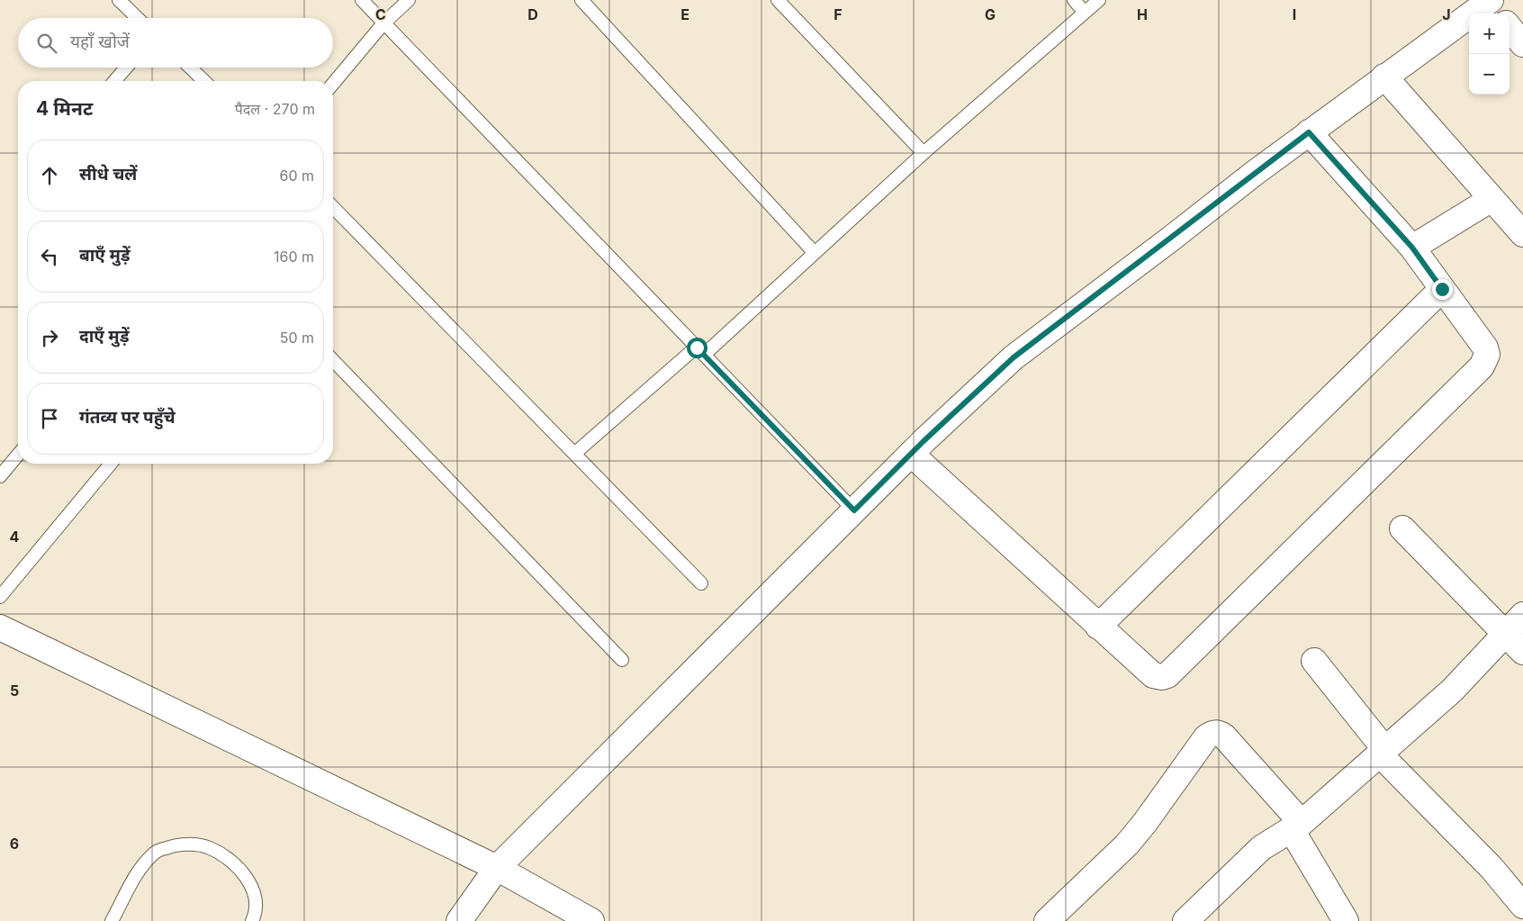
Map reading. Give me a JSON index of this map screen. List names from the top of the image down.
{
  "page": {
    "map_buttons": ["+", "−"],
    "search": "यहाँ खोजें",
    "heading": ["4 मिनट", "पैदल · 270 m"],
    "list": [
      ["सीधे चलें", "60 m"],
      ["बाएँ मुड़ें", "160 m"],
      ["दाएँ मुड़ें", "50 m"],
      "गंतव्य पर पहुँचे"
    ]
  },
  "grid": {
    "columns": [
      "C",
      "D",
      "E",
      "F",
      "G",
      "H",
      "I",
      "J"
    ],
    "rows": ["4", "5", "6"]
  }
}
